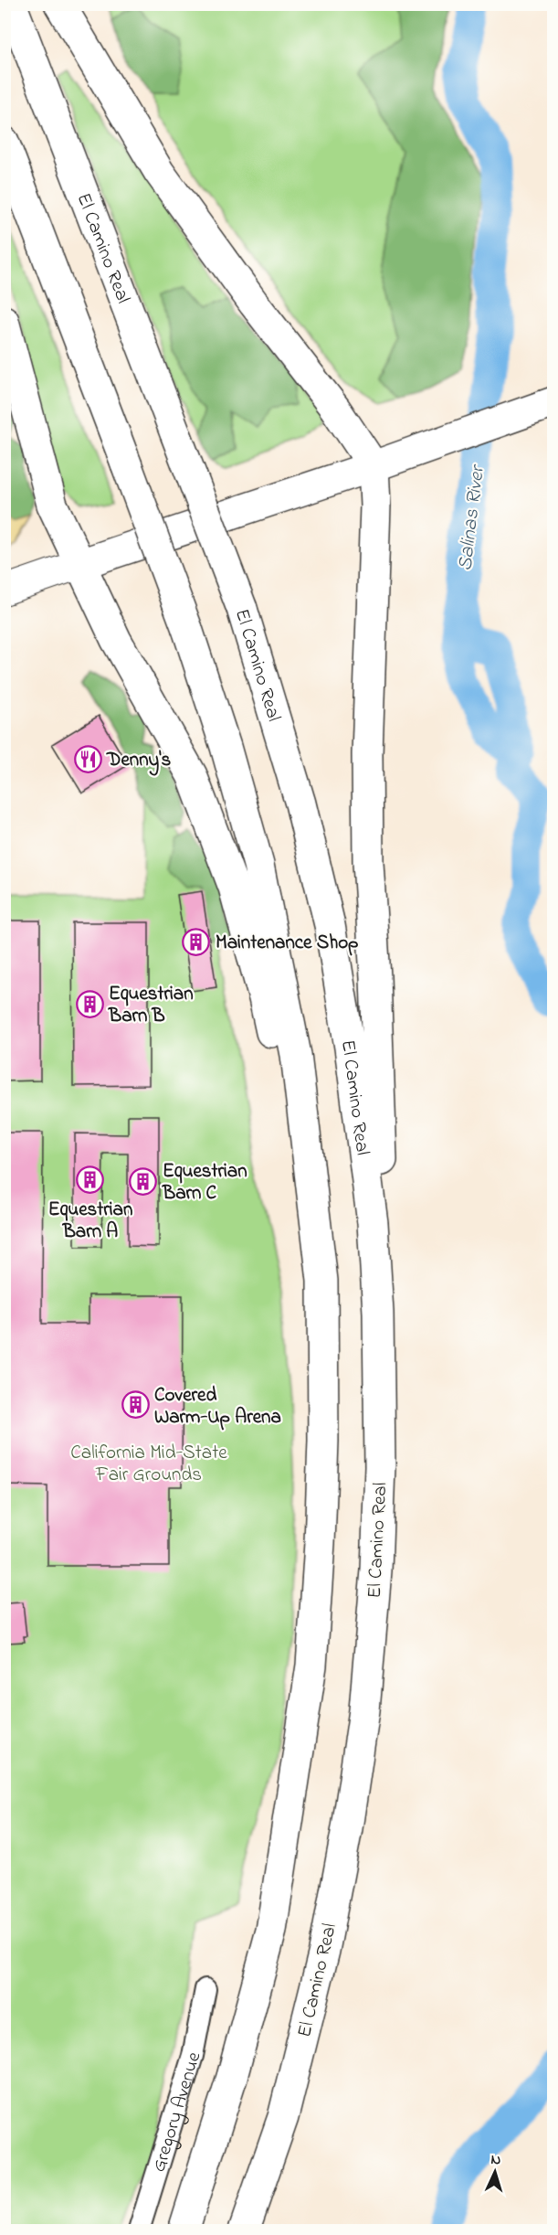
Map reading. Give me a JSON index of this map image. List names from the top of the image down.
{
  "streets": {
    "highway": ["El Camino Real"],
    "street": ["Gregory Avenue"]
  },
  "water": ["Salinas River"],
  "parks": ["California Mid-State Fair Grounds"],
  "places": {
    "restaurant": ["Denny's"],
    "building": [
      "Maintenance Shop",
      "Equestrian Barn B",
      "Equestrian Barn A",
      "Equestrian Barn C",
      "Covered Warm-Up Arena"
    ]
  },
  "north": "top"
}
